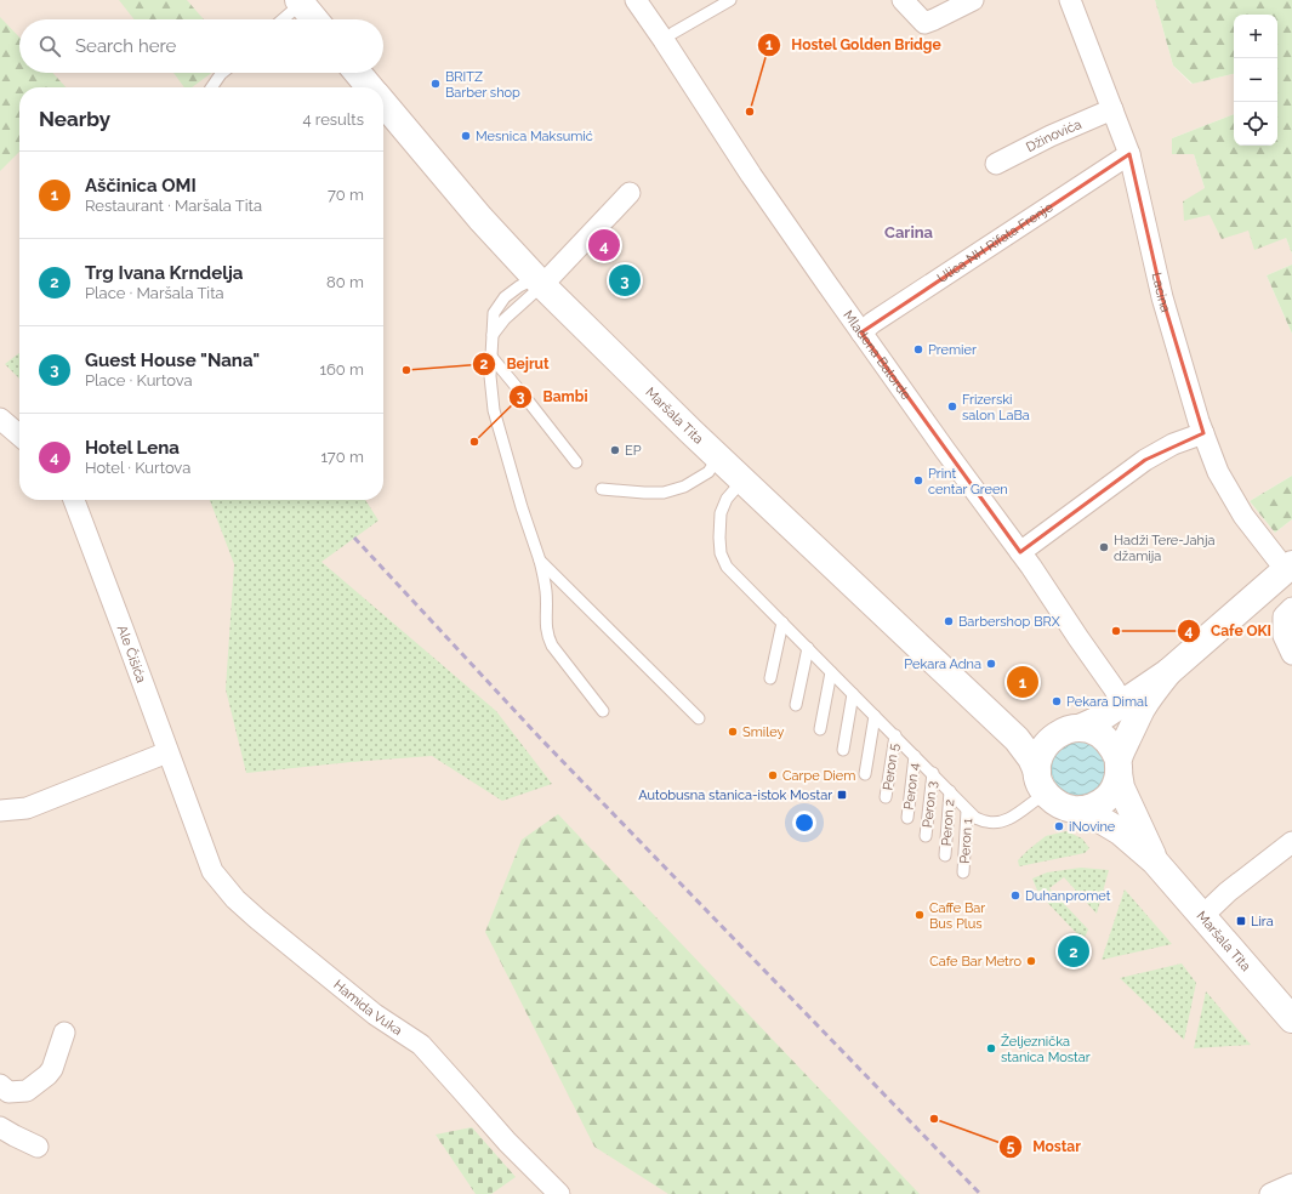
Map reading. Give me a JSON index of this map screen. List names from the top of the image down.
{
  "streets": {
    "street": [
      "Džinovića",
      "Ulica NH Rifata Frenje",
      "Lacina",
      "Mladena Balorde",
      "Maršala Tita",
      "Ale Čišića",
      "Hamida Vuka"
    ],
    "lane": [
      "Peron 5",
      "Peron 4",
      "Peron 3",
      "Peron 2",
      "Peron 1"
    ]
  },
  "crossings": [
    ["Džinovića", "Lacina"],
    ["Ulica NH Rifata Frenje", "Lacina"],
    ["Ulica NH Rifata Frenje", "Mladena Balorde"],
    ["Ale Čišića", "Hamida Vuka"]
  ],
  "districts": ["Carina"],
  "places": {
    "other": [
      "BRITZ Barber shop",
      "Hostel Golden Bridge",
      "Mesnica Maksumić",
      "Premier",
      "Bejrut",
      "Frizerski salon LaBa",
      "Bambi",
      "EP",
      "Print centar Green",
      "Hadži Tere-Jahja džamija",
      "Barbershop BRX",
      "Cafe OKI",
      "Pekara Adna",
      "Pekara Dimal",
      "Smiley",
      "Carpe Diem",
      "iNovine",
      "Duhanpromet",
      "Caffe Bar Bus Plus",
      "Cafe Bar Metro",
      "Željeznička stanica Mostar",
      "Mostar"
    ],
    "transit": ["Autobusna stanica-istok Mostar", "Lira"]
  },
  "page": {
    "map_buttons": ["+", "−"],
    "search": "Search here",
    "heading": ["Nearby", "4 results"],
    "list": [
      {
        "mark": "1",
        "name": "Aščinica OMI",
        "note": "Restaurant · Maršala Tita",
        "value": "70 m"
      },
      {
        "mark": "2",
        "name": "Trg Ivana Krndelja",
        "note": "Place · Maršala Tita",
        "value": "80 m"
      },
      {
        "mark": "3",
        "name": "Guest House \"Nana\"",
        "note": "Place · Kurtova",
        "value": "160 m"
      },
      {
        "mark": "4",
        "name": "Hotel Lena",
        "note": "Hotel · Kurtova",
        "value": "170 m"
      }
    ],
    "pins": [
      "4",
      "3",
      "1",
      "2"
    ]
  }
}
